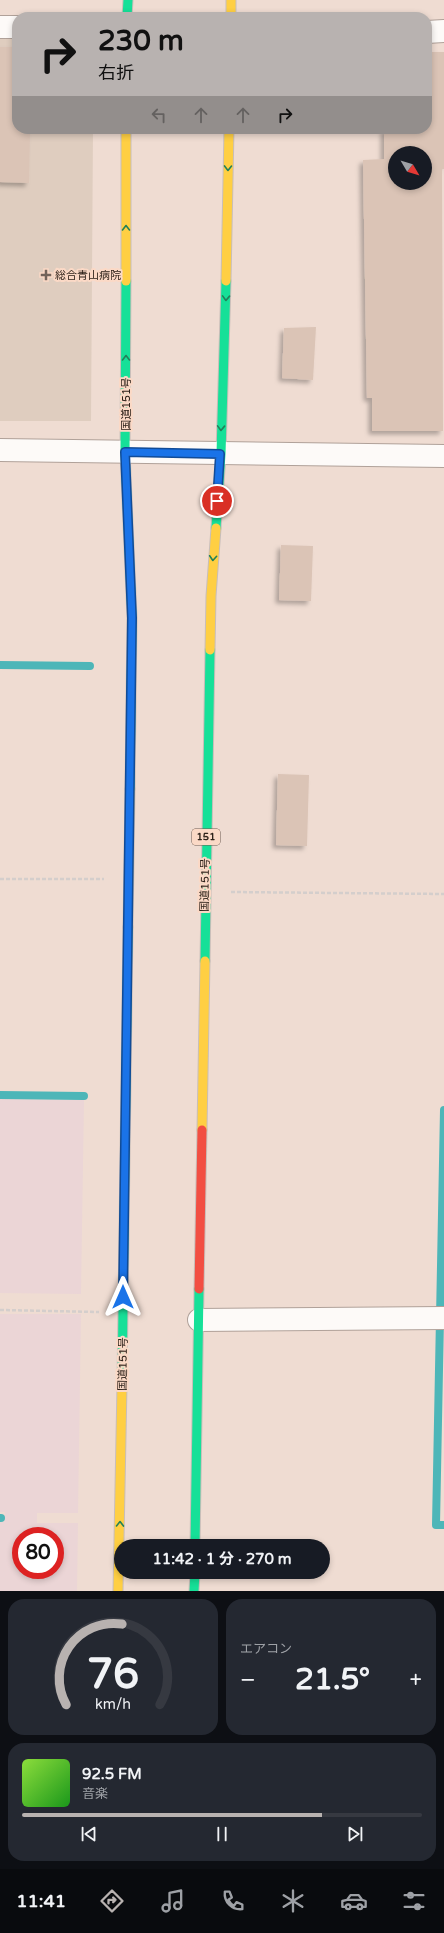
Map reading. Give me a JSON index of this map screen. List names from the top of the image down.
{
  "streets": {
    "highway": ["国道151号", "151"]
  },
  "places": {
    "health": ["総合青山病院"]
  },
  "north": "bottom right",
  "page": {
    "turn": ["230 m", "右折"],
    "limit": "80",
    "trip": "11:42 · 1 分 · 270 m",
    "tile": "エアコン",
    "heat": ["−", "21.5°", "+"],
    "song": ["92.5 FM", "音楽"],
    "tabs": "11:41",
    "gauge": ["76", "km/h"]
  }
}
